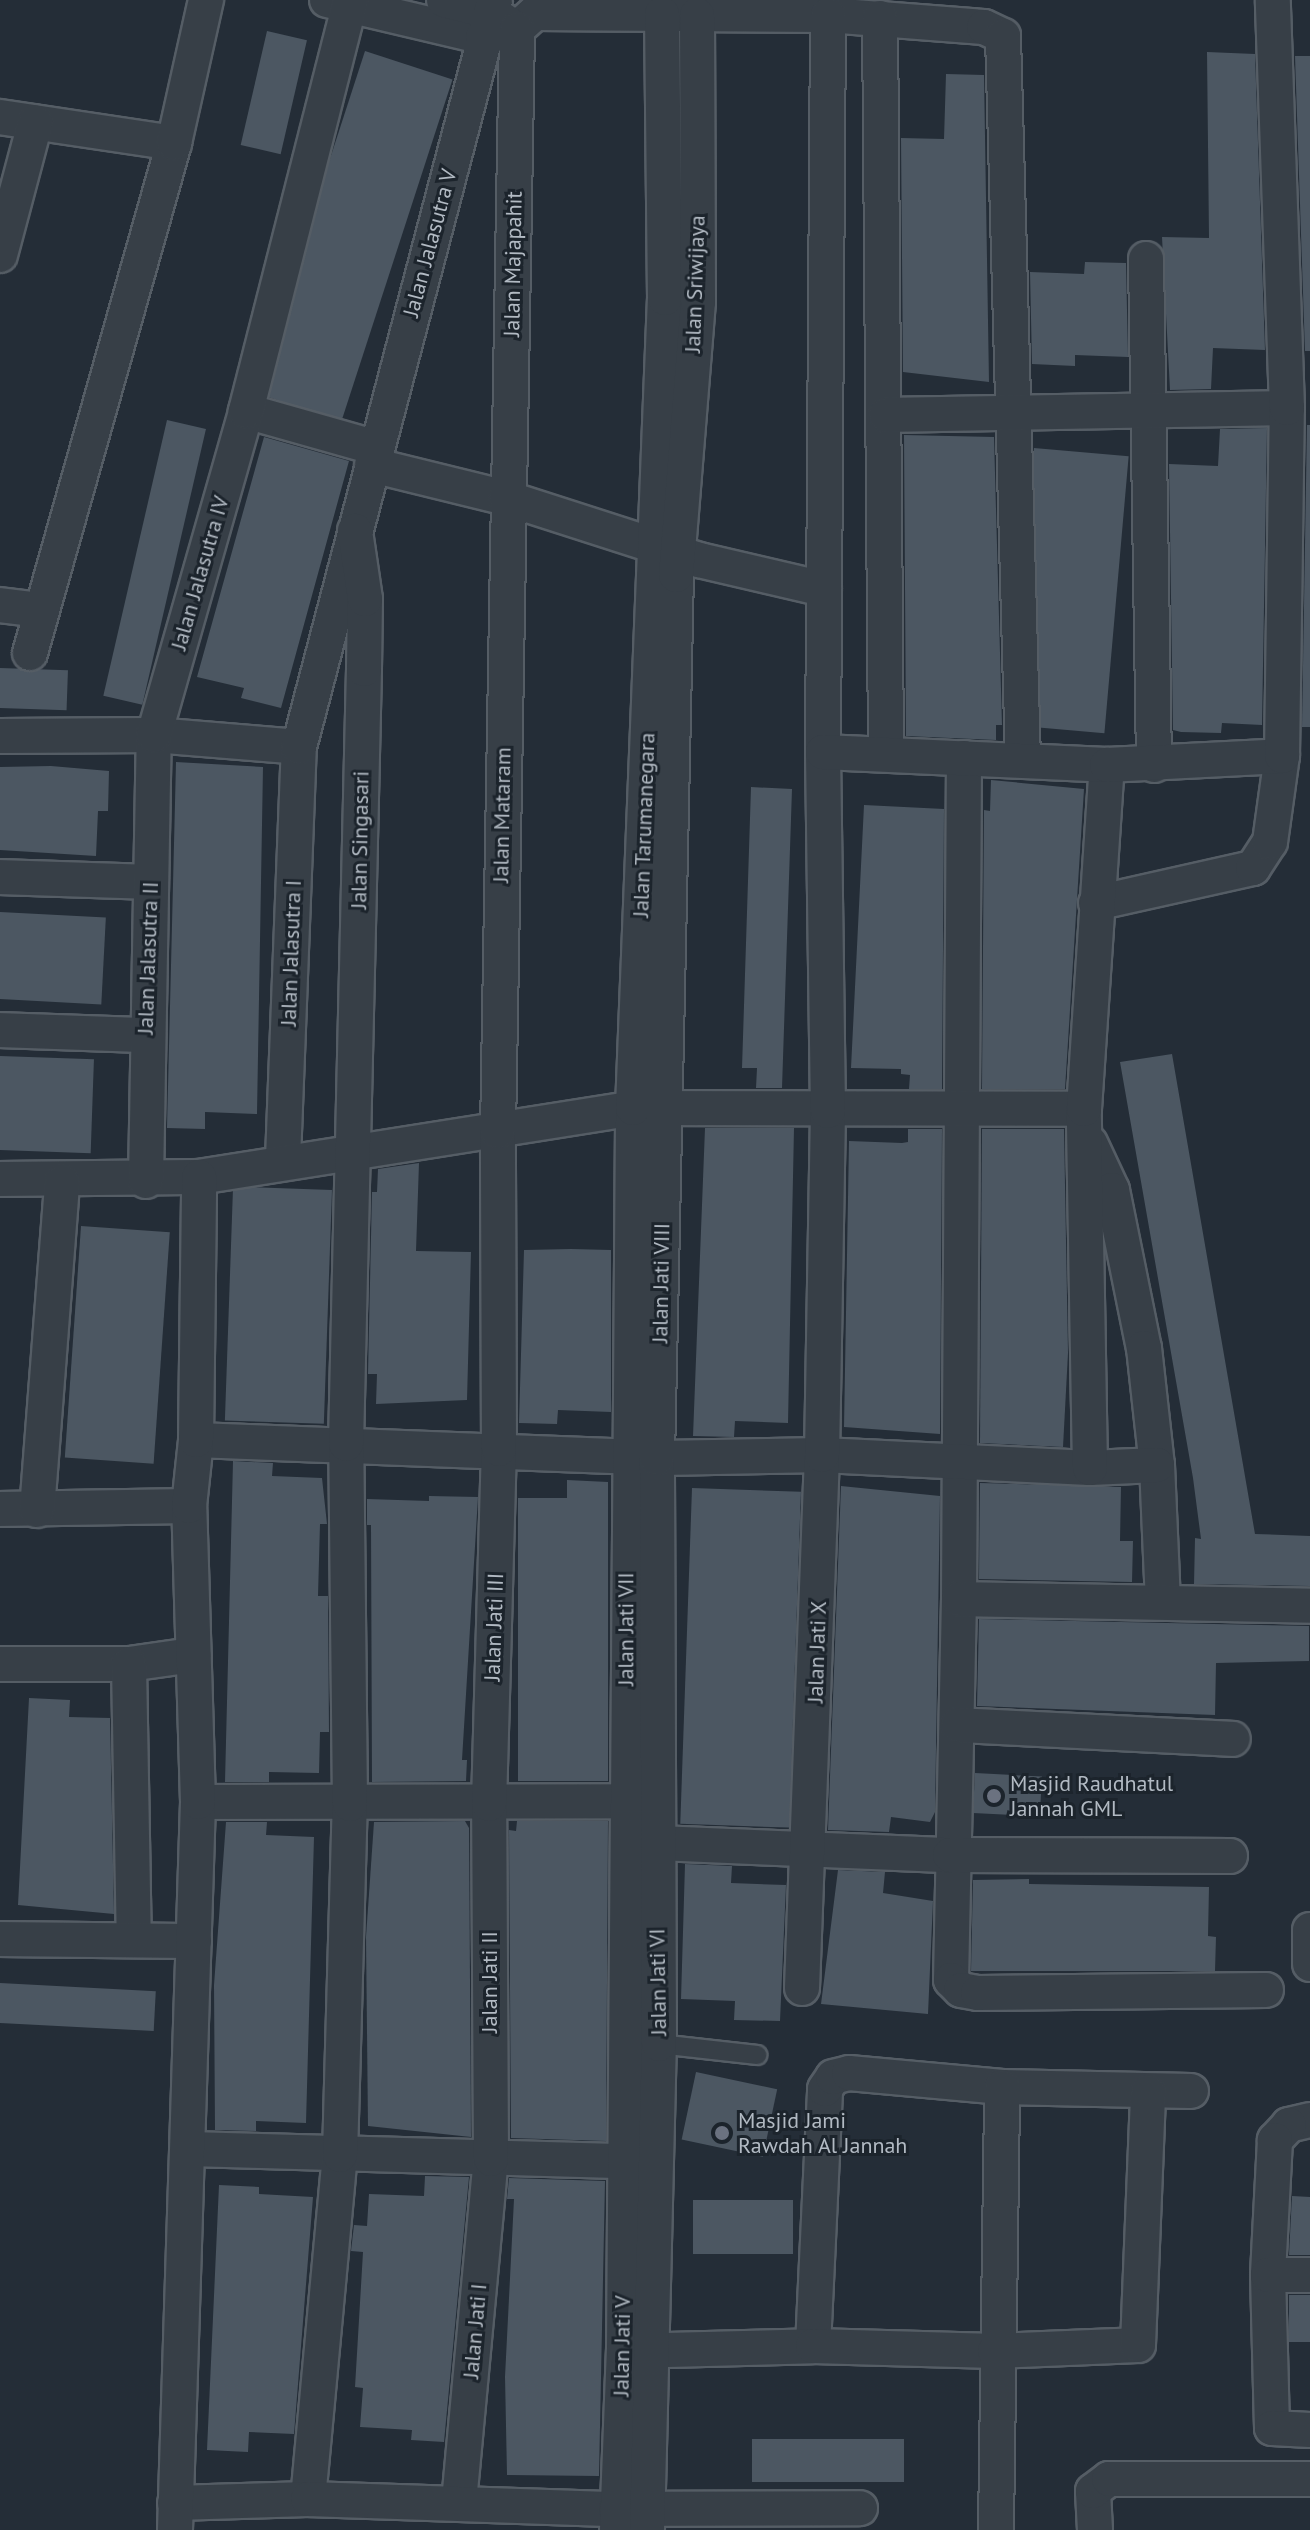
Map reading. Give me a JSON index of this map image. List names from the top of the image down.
{
  "streets": {
    "street": [
      "Jalan Jalasutra V",
      "Jalan Majapahit",
      "Jalan Sriwijaya",
      "Jalan Jalasutra IV",
      "Jalan Mataram",
      "Jalan Tarumanegara",
      "Jalan Singasari",
      "Jalan Jalasutra I",
      "Jalan Jalasutra II",
      "Jalan Jati VIII",
      "Jalan Jati III",
      "Jalan Jati VII",
      "Jalan Jati X",
      "Jalan Jati II",
      "Jalan Jati VI",
      "Jalan Jati I",
      "Jalan Jati V"
    ]
  },
  "crossings": [
    ["Jalan Jalasutra V", "Jalan Majapahit"],
    ["Jalan Jalasutra V", "Jalan Singasari"],
    ["Jalan Jalasutra V", "Jalan Jalasutra I"],
    ["Jalan Majapahit", "Jalan Mataram"],
    ["Jalan Sriwijaya", "Jalan Tarumanegara"],
    ["Jalan Jalasutra IV", "Jalan Jalasutra II"],
    ["Jalan Mataram", "Jalan Jati III"],
    ["Jalan Tarumanegara", "Jalan Jati VIII"],
    ["Jalan Singasari", "Jalan Jalasutra I"],
    ["Jalan Jati VIII", "Jalan Jati VII"],
    ["Jalan Jati III", "Jalan Jati II"],
    ["Jalan Jati VII", "Jalan Jati VI"],
    ["Jalan Jati II", "Jalan Jati I"],
    ["Jalan Jati VI", "Jalan Jati V"]
  ],
  "places": ["Masjid Raudhatul Jannah GML", "Masjid Jami Rawdah Al Jannah"]
}
